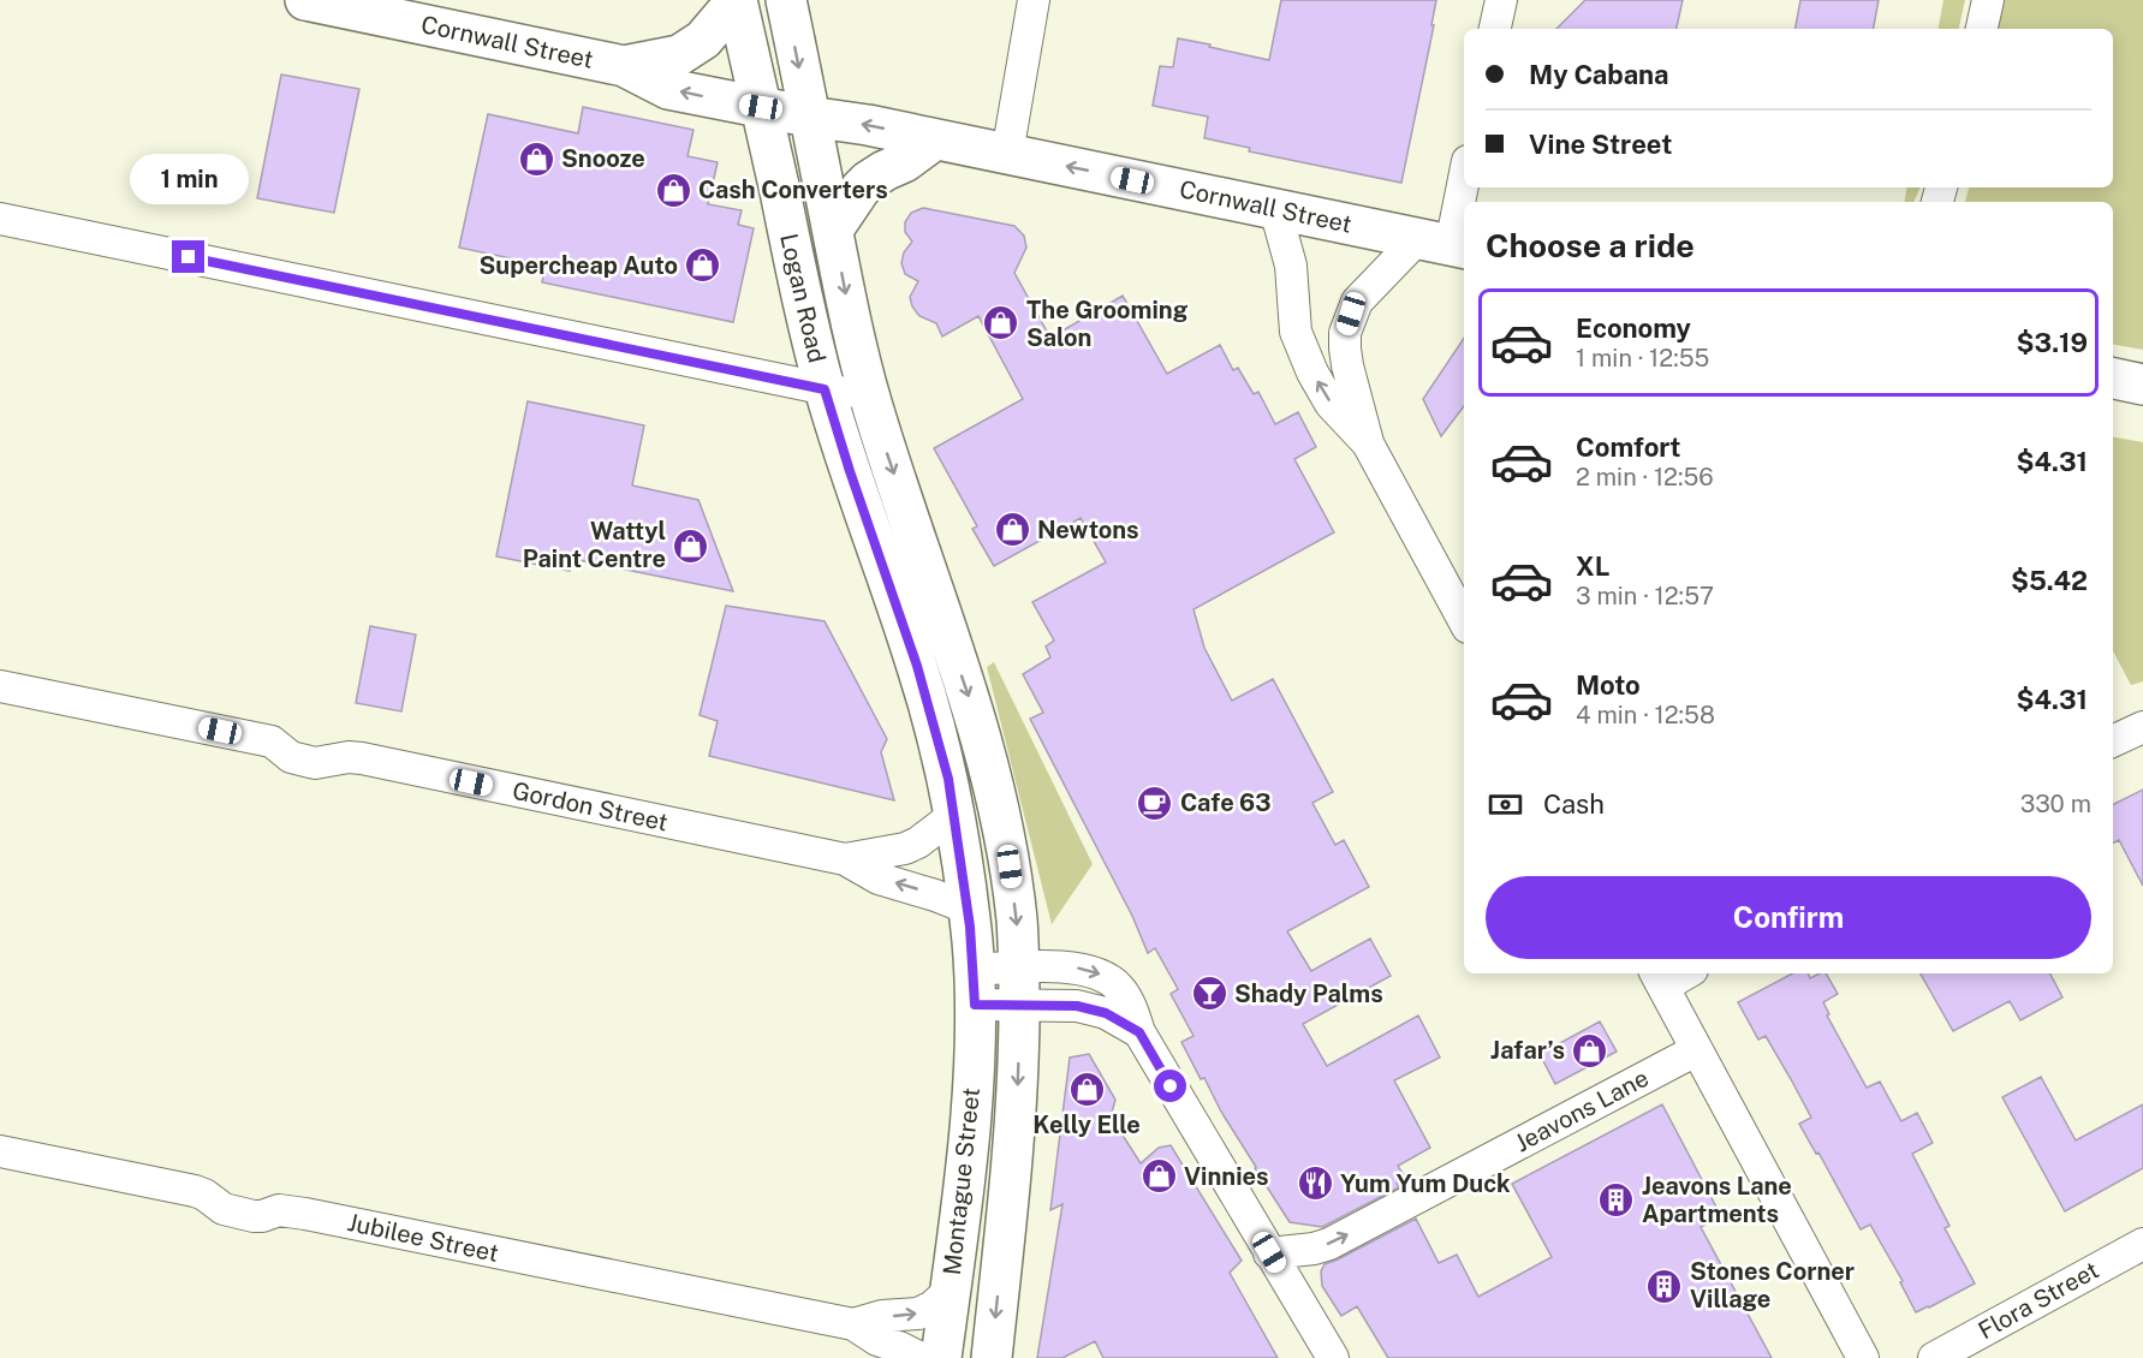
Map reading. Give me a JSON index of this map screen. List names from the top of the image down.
{
  "streets": {
    "main road": ["Cornwall Street", "Logan Road", "Montague Street"],
    "street": [
      "Gordon Street",
      "Jeavons Lane",
      "Jubilee Street",
      "Flora Street"
    ]
  },
  "crossings": [
    ["Cornwall Street", "Logan Road"],
    ["Logan Road", "Gordon Street"],
    ["Logan Road", "Montague Street"],
    ["Montague Street", "Jubilee Street"]
  ],
  "one_way": ["Cornwall Street", "Jeavons Lane"],
  "places": {
    "shop": [
      "Snooze",
      "Cash Converters",
      "Supercheap Auto",
      "The Grooming Salon",
      "Newtons",
      "Wattyl Paint Centre",
      "Jafar’s",
      "Kelly Elle",
      "Vinnies"
    ],
    "cafe": ["Cafe 63"],
    "bar": ["Shady Palms"],
    "restaurant": ["Yum Yum Duck"],
    "building": ["Jeavons Lane Apartments", "Stones Corner Village"]
  },
  "page": {
    "banner": ["My Cabana", "Vine Street"],
    "bubble": "1 min",
    "heading": "Choose a ride",
    "list": [
      {
        "name": "Economy",
        "note": "1 min · 12:55",
        "value": "$3.19"
      },
      {
        "name": "Comfort",
        "note": "2 min · 12:56",
        "value": "$4.31"
      },
      {
        "name": "XL",
        "note": "3 min · 12:57",
        "value": "$5.42"
      },
      {
        "name": "Moto",
        "note": "4 min · 12:58",
        "value": "$4.31"
      }
    ],
    "pay": ["Cash", "330 m"],
    "buttons": "Confirm"
  }
}
